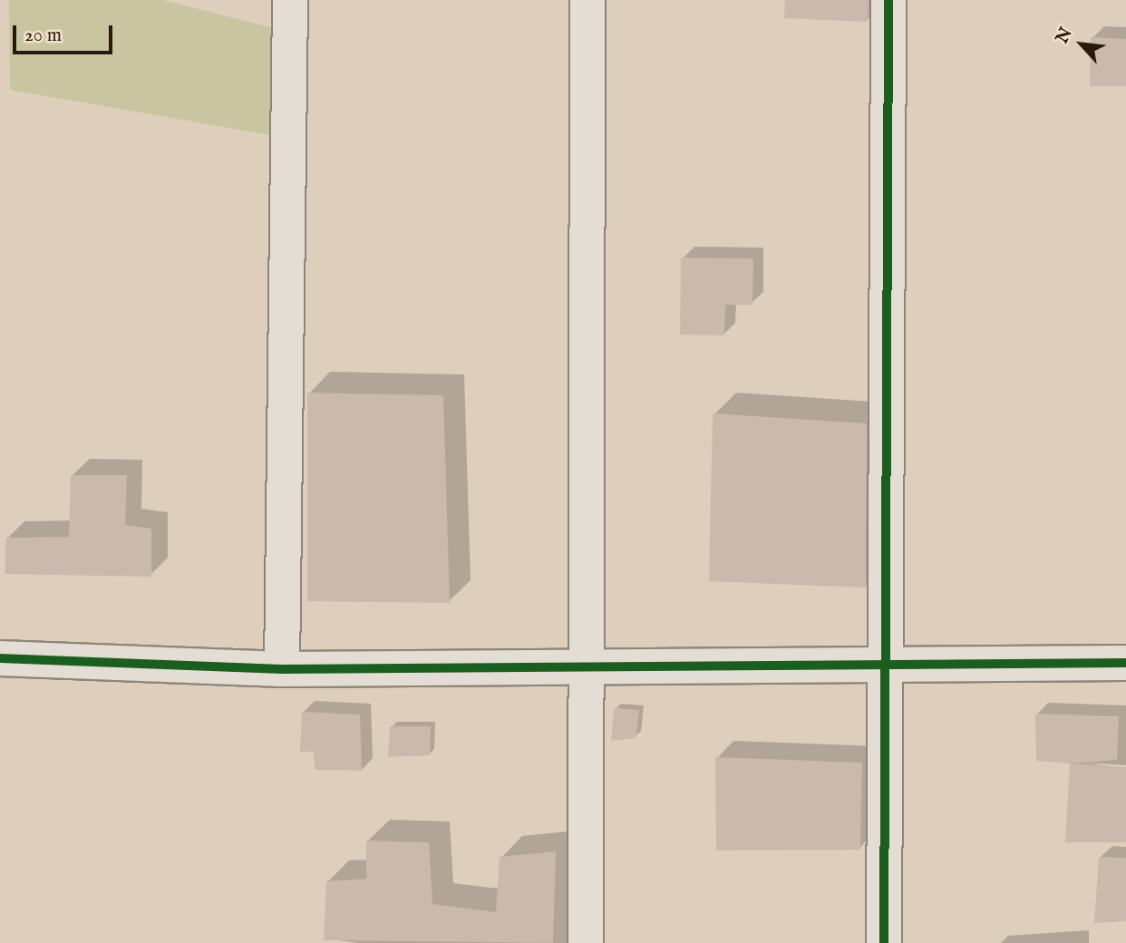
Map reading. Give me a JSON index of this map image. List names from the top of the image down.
{
  "scale_bar": "20 m",
  "north": "top left"
}
